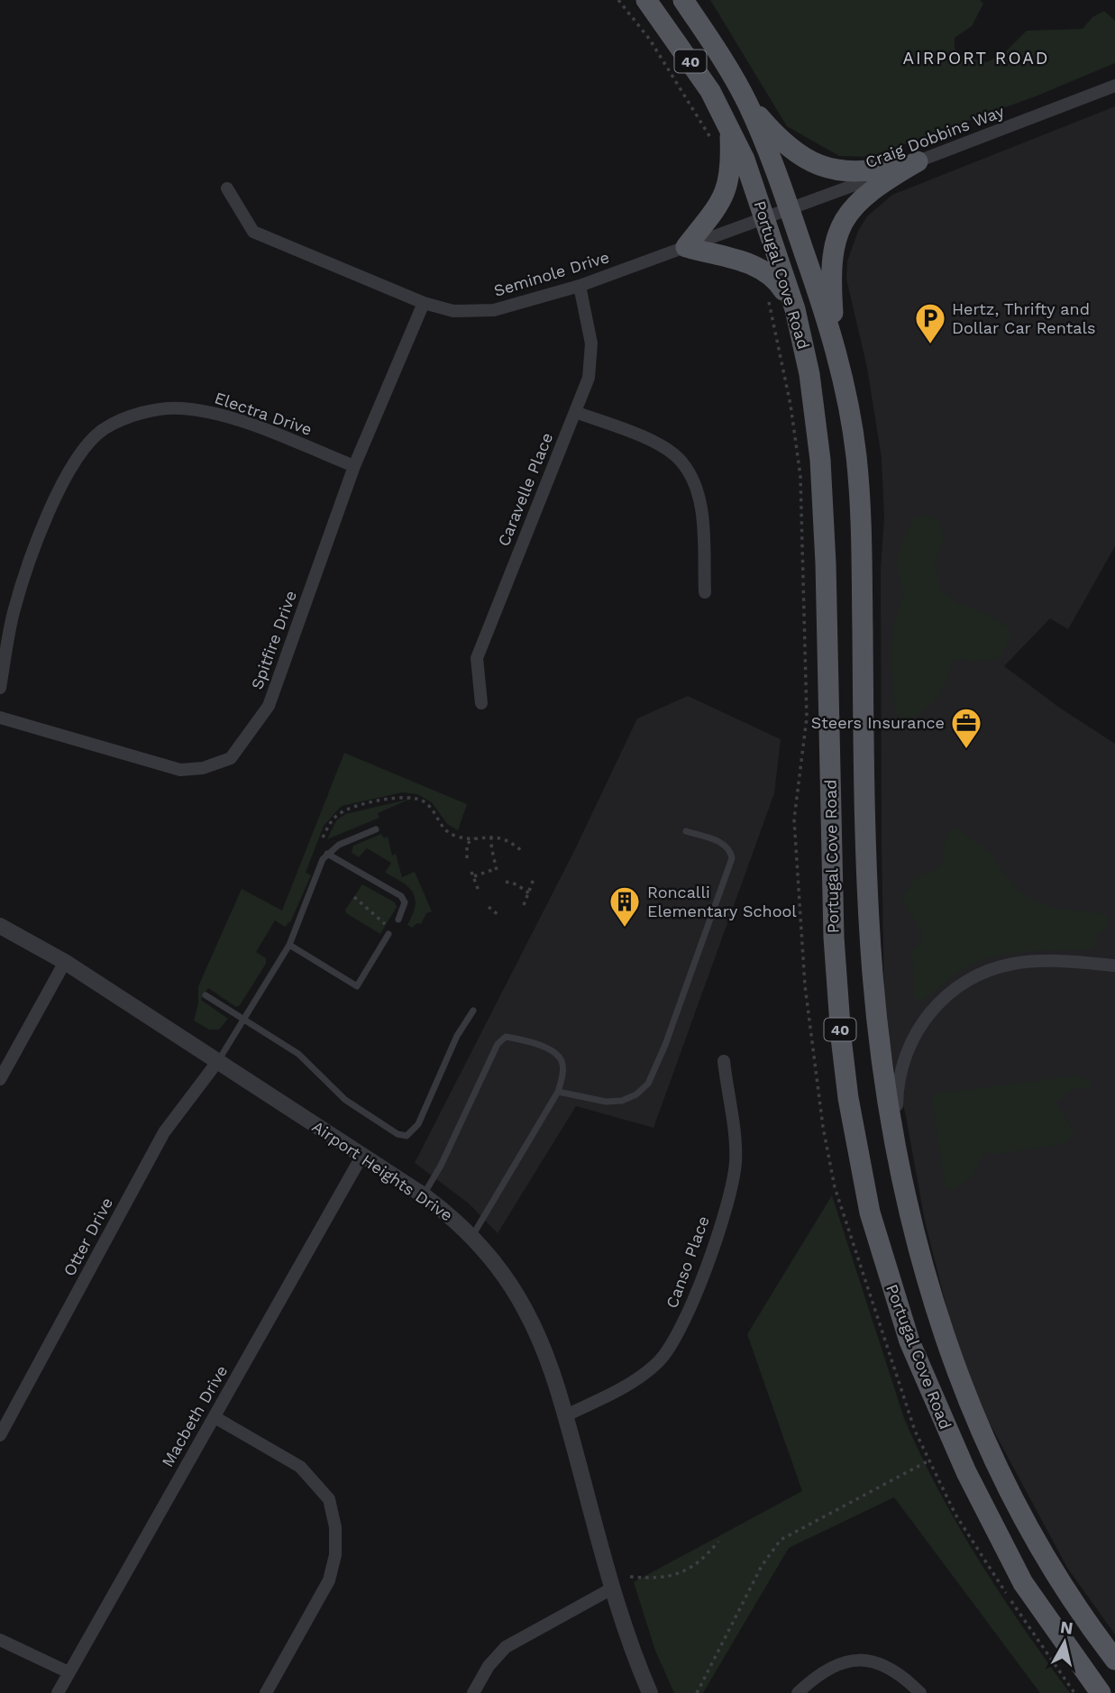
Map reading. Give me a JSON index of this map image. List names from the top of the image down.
{
  "streets": {
    "main road": ["40", "Portugal Cove Road"],
    "street": [
      "Craig Dobbins Way",
      "Seminole Drive",
      "Electra Drive",
      "Caravelle Place",
      "Spitfire Drive",
      "Airport Heights Drive",
      "Otter Drive",
      "Canso Place",
      "Macbeth Drive"
    ]
  },
  "crossings": [
    ["Craig Dobbins Way", "Seminole Drive"],
    ["Craig Dobbins Way", "Portugal Cove Road"],
    ["Seminole Drive", "Portugal Cove Road"],
    ["Seminole Drive", "Caravelle Place"],
    ["Seminole Drive", "Spitfire Drive"],
    ["Electra Drive", "Spitfire Drive"],
    ["Airport Heights Drive", "Otter Drive"],
    ["Airport Heights Drive", "Canso Place"],
    ["Airport Heights Drive", "Macbeth Drive"]
  ],
  "districts": ["AIRPORT ROAD"],
  "places": {
    "parking": ["Hertz, Thrifty and Dollar Car Rentals"],
    "office": ["Steers Insurance"],
    "building": ["Roncalli Elementary School"]
  },
  "north": "top"
}
